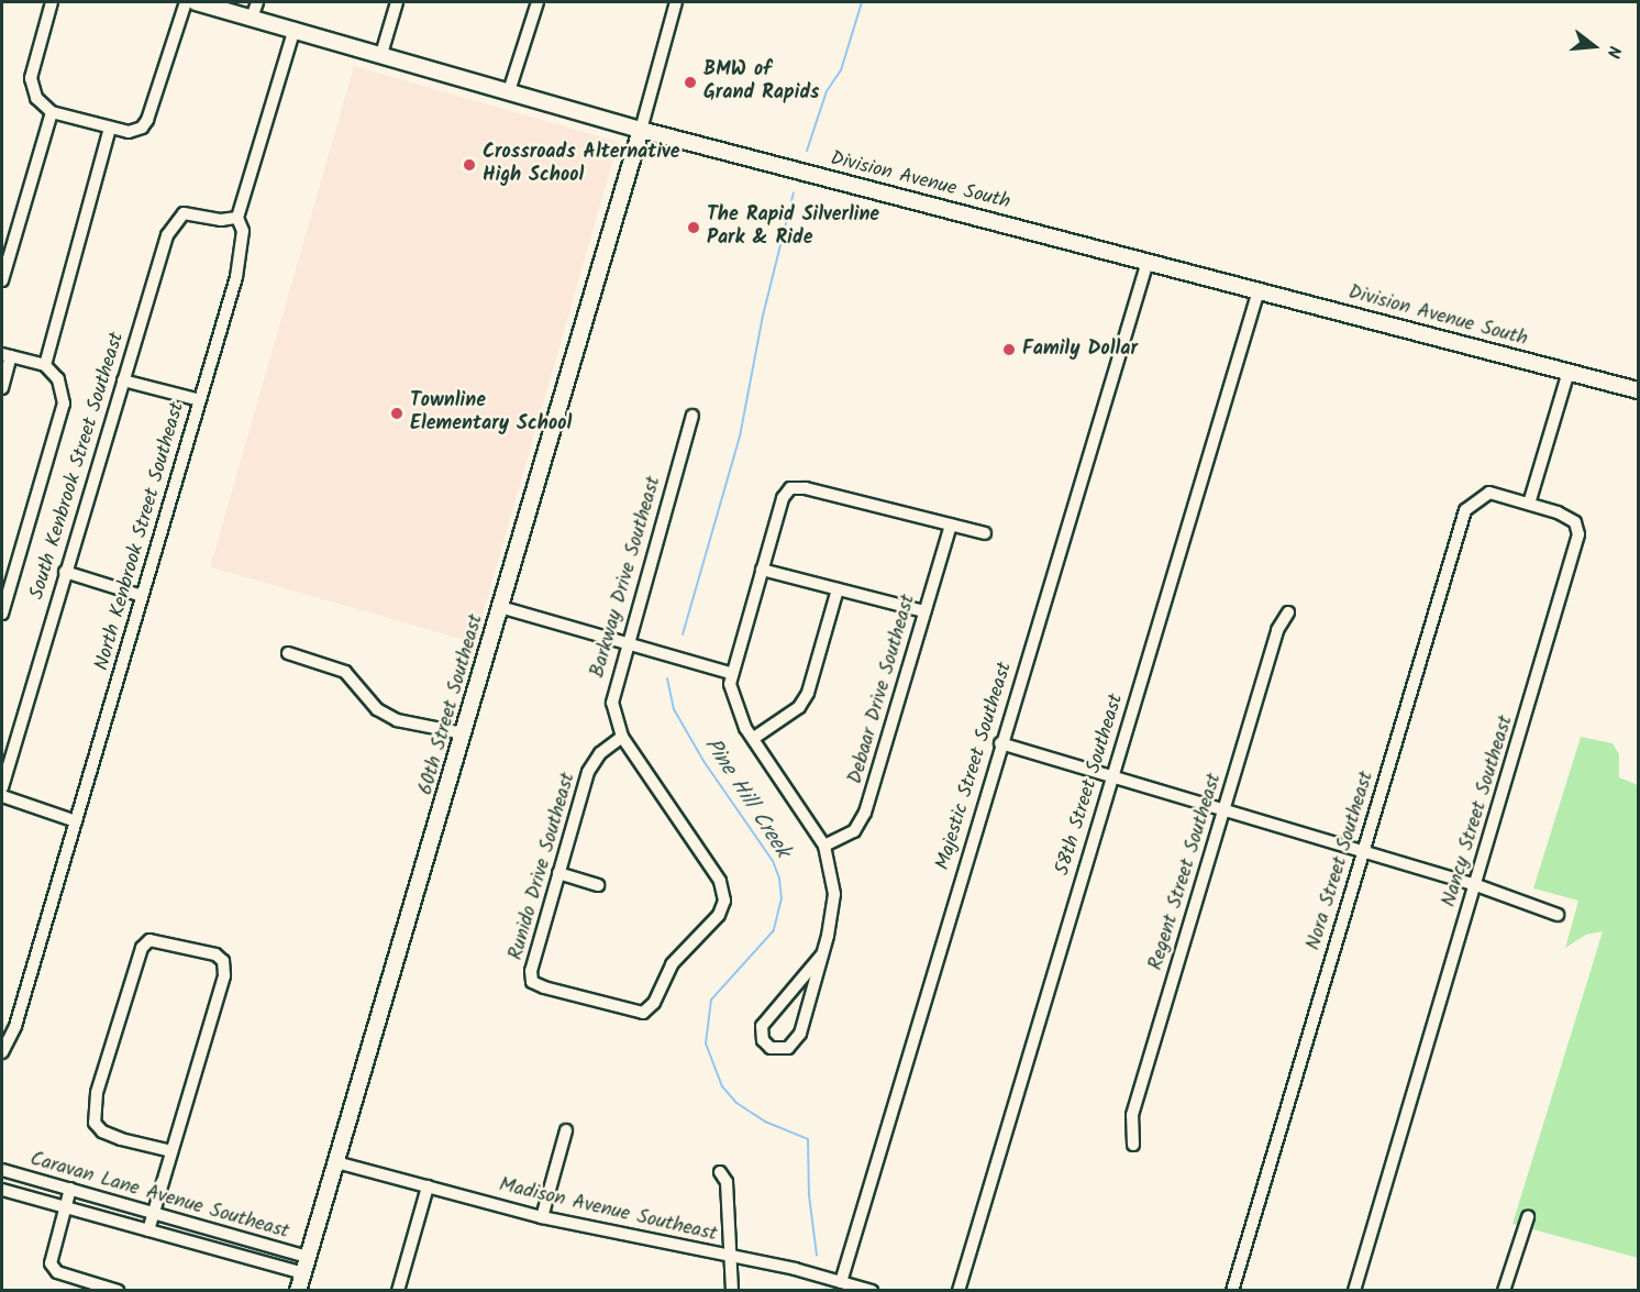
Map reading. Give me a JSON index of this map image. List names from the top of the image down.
{
  "streets": {
    "main road": ["Division Avenue South", "60th Street Southeast"],
    "street": [
      "South Kenbrook Street Southeast",
      "North Kenbrook Street Southeast",
      "Barkway Drive Southeast",
      "Debaar Drive Southeast",
      "Majestic Street Southeast",
      "58th Street Southeast",
      "Nancy Street Southeast",
      "Nora Street Southeast",
      "Runido Drive Southeast",
      "Regent Street Southeast",
      "Caravan Lane Avenue Southeast",
      "Madison Avenue Southeast"
    ]
  },
  "crossings": [
    ["Division Avenue South", "North Kenbrook Street Southeast"],
    ["Division Avenue South", "60th Street Southeast"],
    ["Division Avenue South", "Majestic Street Southeast"],
    ["Division Avenue South", "58th Street Southeast"],
    ["South Kenbrook Street Southeast", "North Kenbrook Street Southeast"],
    ["Barkway Drive Southeast", "Runido Drive Southeast"],
    ["60th Street Southeast", "Caravan Lane Avenue Southeast"],
    ["60th Street Southeast", "Madison Avenue Southeast"],
    ["Majestic Street Southeast", "Madison Avenue Southeast"],
    ["Nancy Street Southeast", "Nora Street Southeast"]
  ],
  "water": ["Pine Hill Creek"],
  "places": [
    "BMW of Grand Rapids",
    "Crossroads Alternative High School",
    "The Rapid Silverline Park & Ride",
    "Family Dollar",
    "Townline Elementary School"
  ],
  "north": "right"
}
